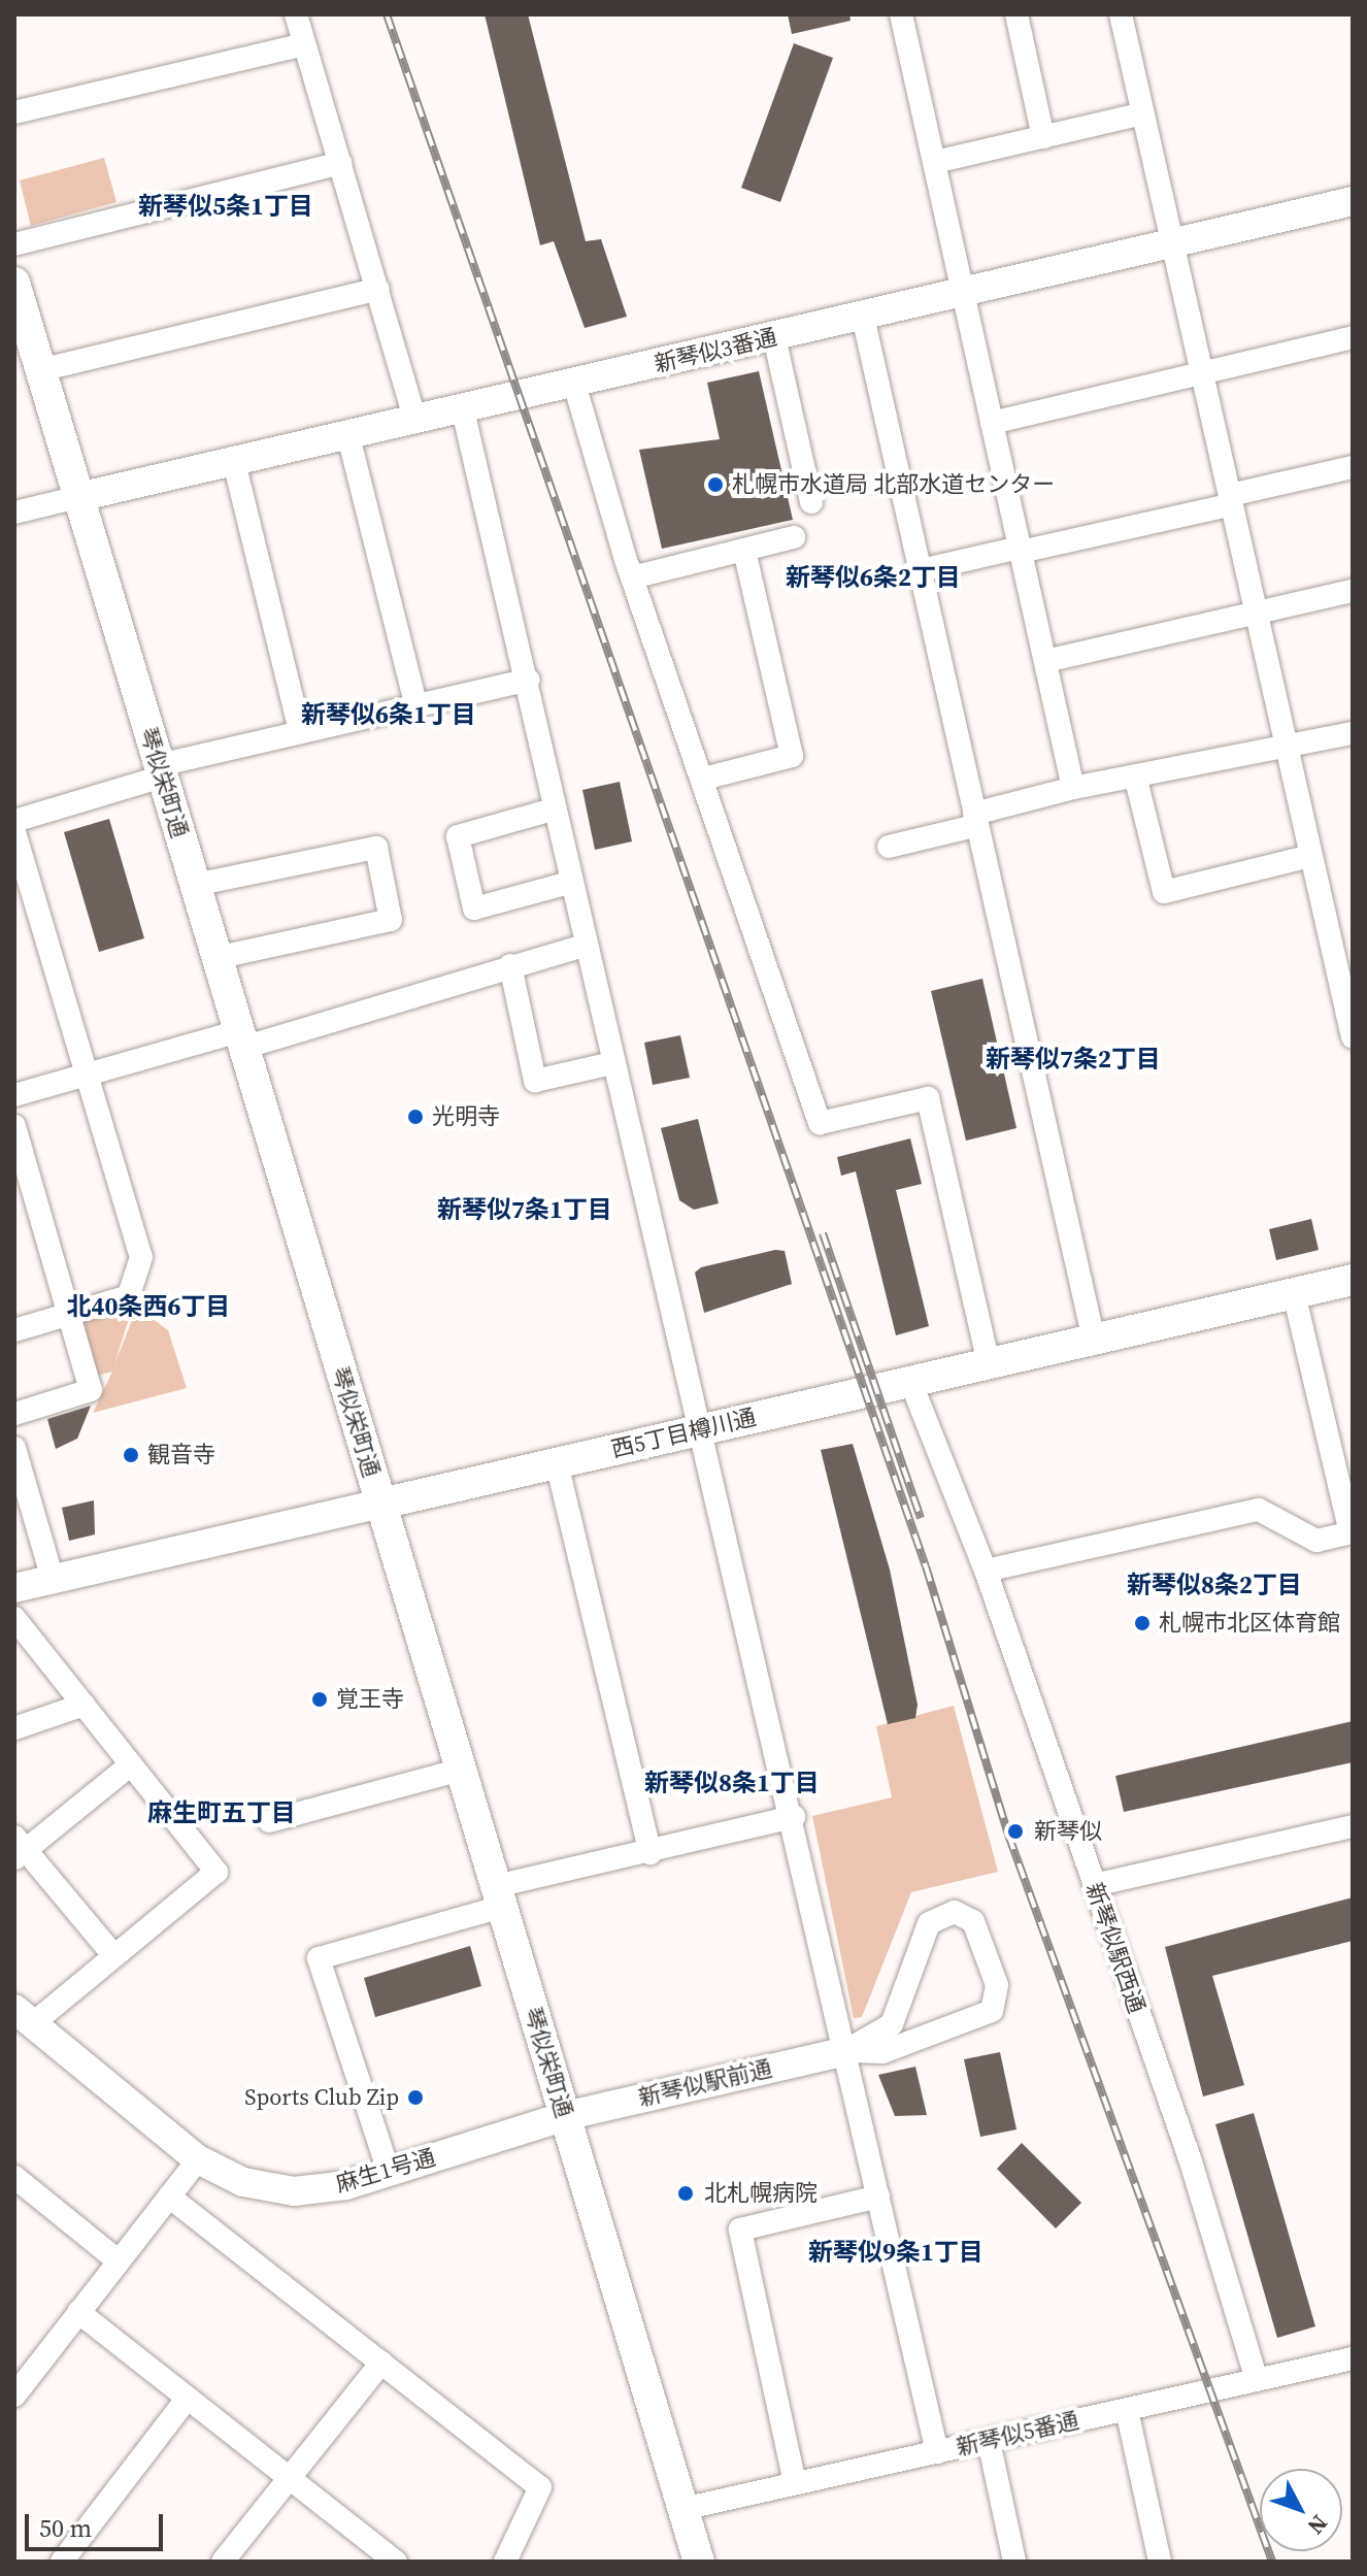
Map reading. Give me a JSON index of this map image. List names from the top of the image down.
{
  "streets": {
    "main road": ["琴似栄町通", "西5丁目樽川通"],
    "street": [
      "新琴似3番通",
      "新琴似駅西通",
      "新琴似駅前通",
      "麻生1号通",
      "新琴似5番通"
    ]
  },
  "crossings": [
    ["新琴似3番通", "琴似栄町通"],
    ["琴似栄町通", "西5丁目樽川通"],
    ["琴似栄町通", "新琴似駅前通"],
    ["琴似栄町通", "麻生1号通"],
    ["琴似栄町通", "新琴似5番通"],
    ["西5丁目樽川通", "新琴似駅西通"],
    ["新琴似駅西通", "新琴似5番通"],
    ["新琴似駅前通", "麻生1号通"]
  ],
  "districts": [
    "新琴似5条1丁目",
    "新琴似6条2丁目",
    "新琴似6条1丁目",
    "新琴似7条2丁目",
    "新琴似7条1丁目",
    "北40条西6丁目",
    "新琴似8条2丁目",
    "新琴似8条1丁目",
    "麻生町五丁目",
    "新琴似9条1丁目"
  ],
  "places": [
    "札幌市水道局 北部水道センター",
    "光明寺",
    "観音寺",
    "札幌市北区体育館",
    "覚王寺",
    "新琴似",
    "Sports Club Zip",
    "北札幌病院"
  ],
  "scale_bar": "50 m",
  "north": "bottom right"
}
